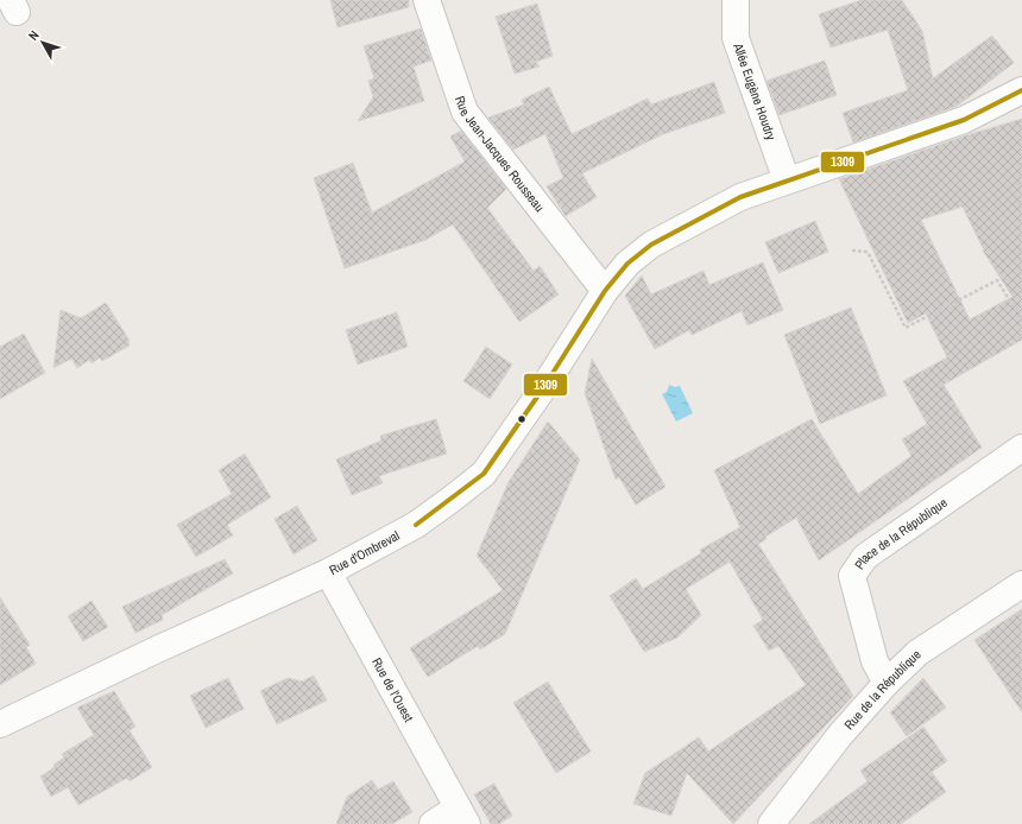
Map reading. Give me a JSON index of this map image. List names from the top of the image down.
{
  "streets": {
    "street": [
      "Allée Eugène Houdry",
      "Rue Jean-Jacques Rousseau",
      "Place de la République",
      "Rue d'Ombreval",
      "Rue de l'Ouest",
      "Rue de la République"
    ]
  },
  "crossings": [
    ["Allée Eugène Houdry", "Rue d'Ombreval"],
    ["Rue Jean-Jacques Rousseau", "Rue d'Ombreval"],
    ["Place de la République", "Rue de la République"],
    ["Rue d'Ombreval", "Rue de l'Ouest"]
  ],
  "lines": ["transit line 1309"],
  "north": "top left"
}
